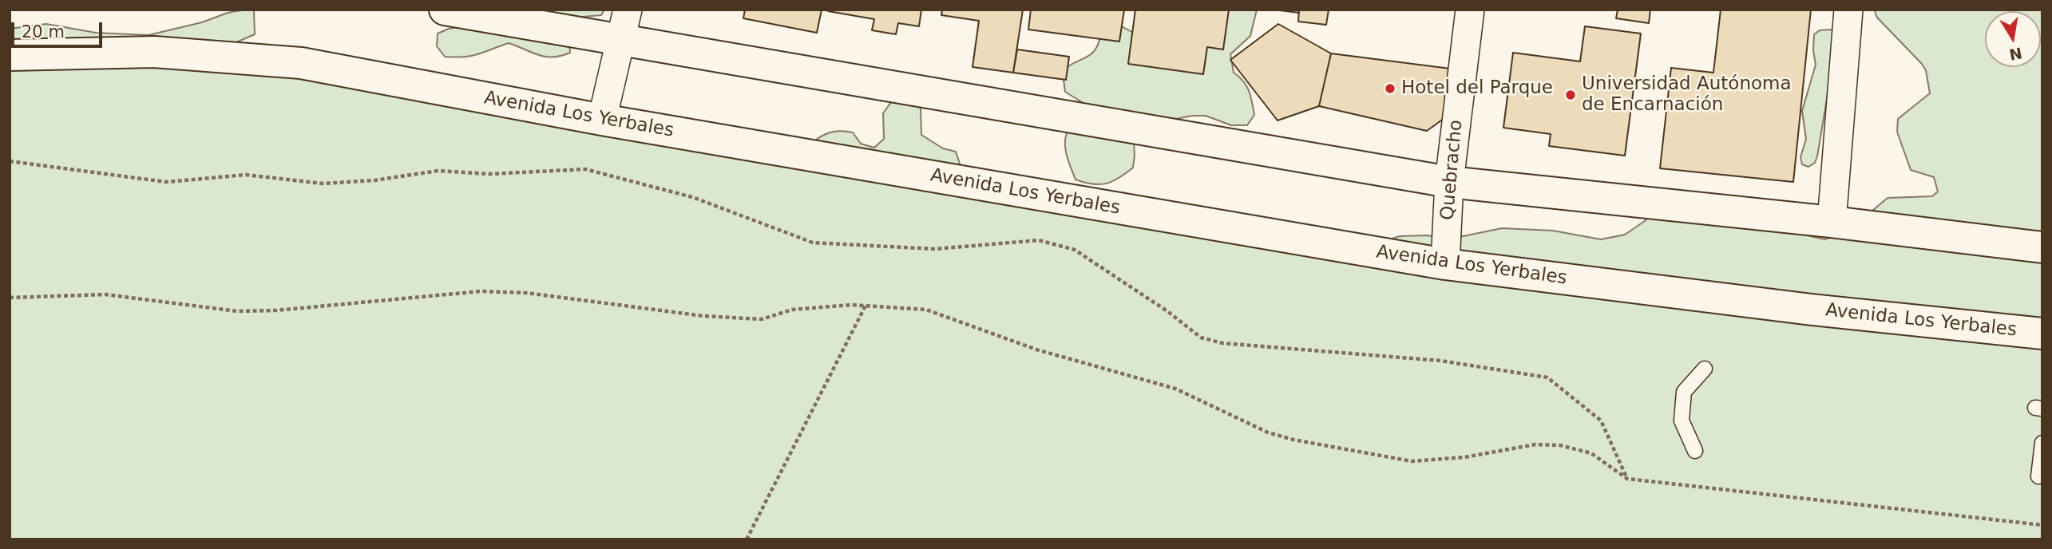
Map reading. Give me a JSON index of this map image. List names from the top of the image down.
{
  "streets": {
    "street": ["Avenida Los Yerbales", "Quebracho"]
  },
  "crossings": [
    ["Avenida Los Yerbales", "Quebracho"]
  ],
  "places": ["Hotel del Parque", "Universidad Autónoma de Encarnación"],
  "scale_bar": "20 m",
  "north": "bottom"
}
